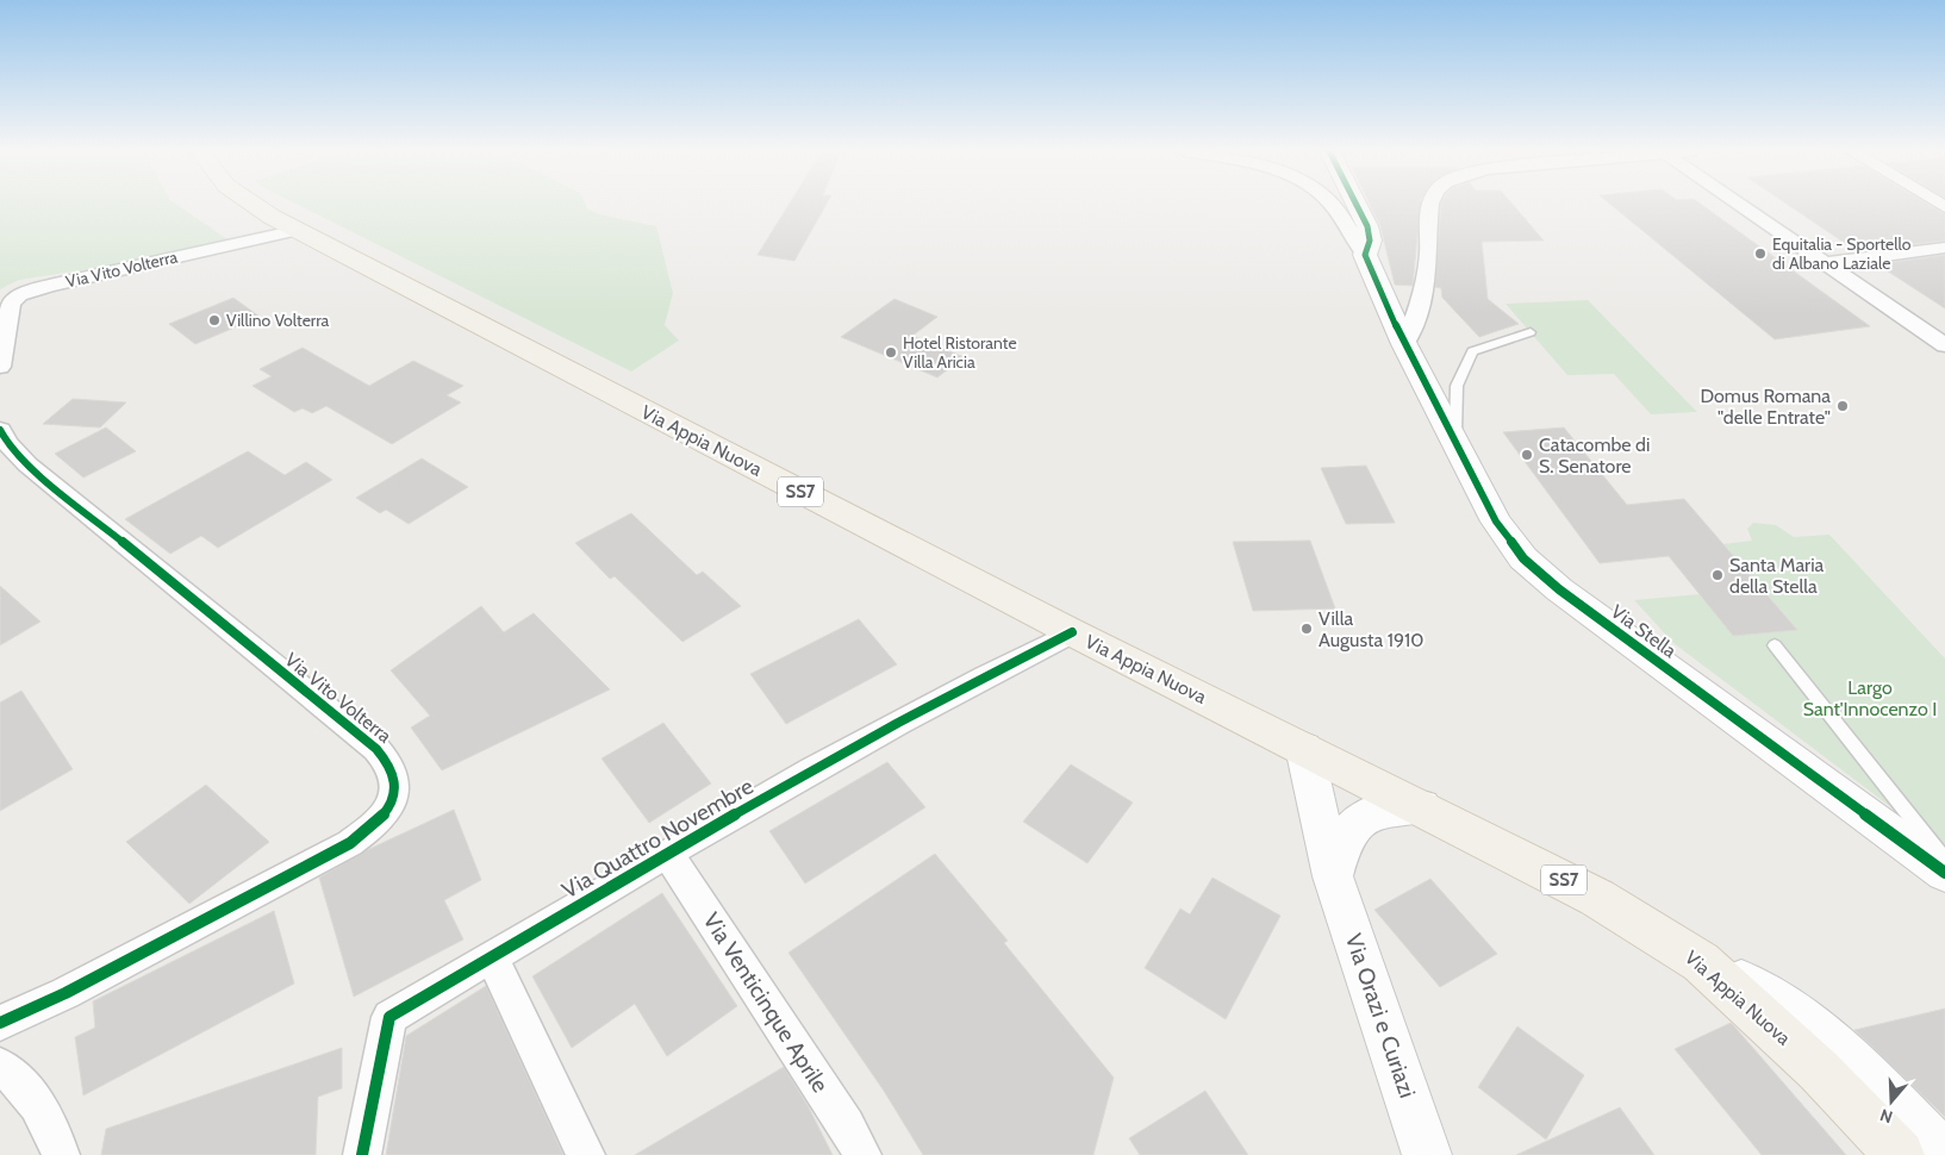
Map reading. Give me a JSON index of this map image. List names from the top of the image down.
{
  "streets": {
    "main road": ["Via Appia Nuova", "SS7"],
    "street": [
      "Via Vito Volterra",
      "Via Stella",
      "Via Quattro Novembre",
      "Via Venticinque Aprile",
      "Via Orazi e Curiazi"
    ]
  },
  "crossings": [
    ["Via Vito Volterra", "Via Appia Nuova"],
    ["Via Appia Nuova", "Via Quattro Novembre"],
    ["Via Appia Nuova", "Via Orazi e Curiazi"],
    ["Via Quattro Novembre", "Via Venticinque Aprile"]
  ],
  "parks": ["Largo Sant'Innocenzo I"],
  "places": [
    "Equitalia - Sportello di Albano Laziale",
    "Villino Volterra",
    "Hotel Ristorante Villa Aricia",
    "Domus Romana \"delle Entrate\"",
    "Catacombe di S. Senatore",
    "Santa Maria della Stella",
    "Villa Augusta 1910"
  ],
  "north": "bottom"
}
